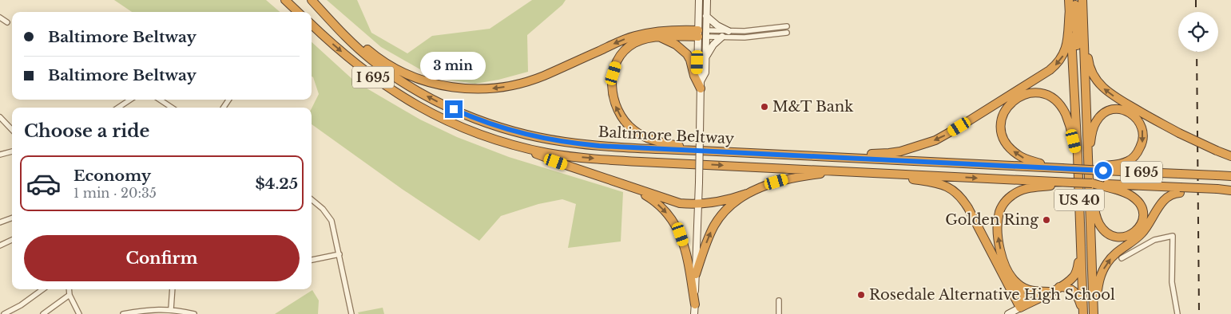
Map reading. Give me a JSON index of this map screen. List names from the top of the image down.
{
  "streets": {
    "highway": ["I 695", "Baltimore Beltway", "US 40"]
  },
  "crossings": [
    ["I 695", "Baltimore Beltway"],
    ["Baltimore Beltway", "US 40"]
  ],
  "places": ["M&T Bank", "Golden Ring", "Rosedale Alternative High School"],
  "page": {
    "banner": ["Baltimore Beltway", "Baltimore Beltway"],
    "bubble": "3 min",
    "heading": "Choose a ride",
    "list": [
      {
        "name": "Economy",
        "note": "1 min · 20:35",
        "value": "$4.25"
      }
    ],
    "buttons": "Confirm"
  }
}
